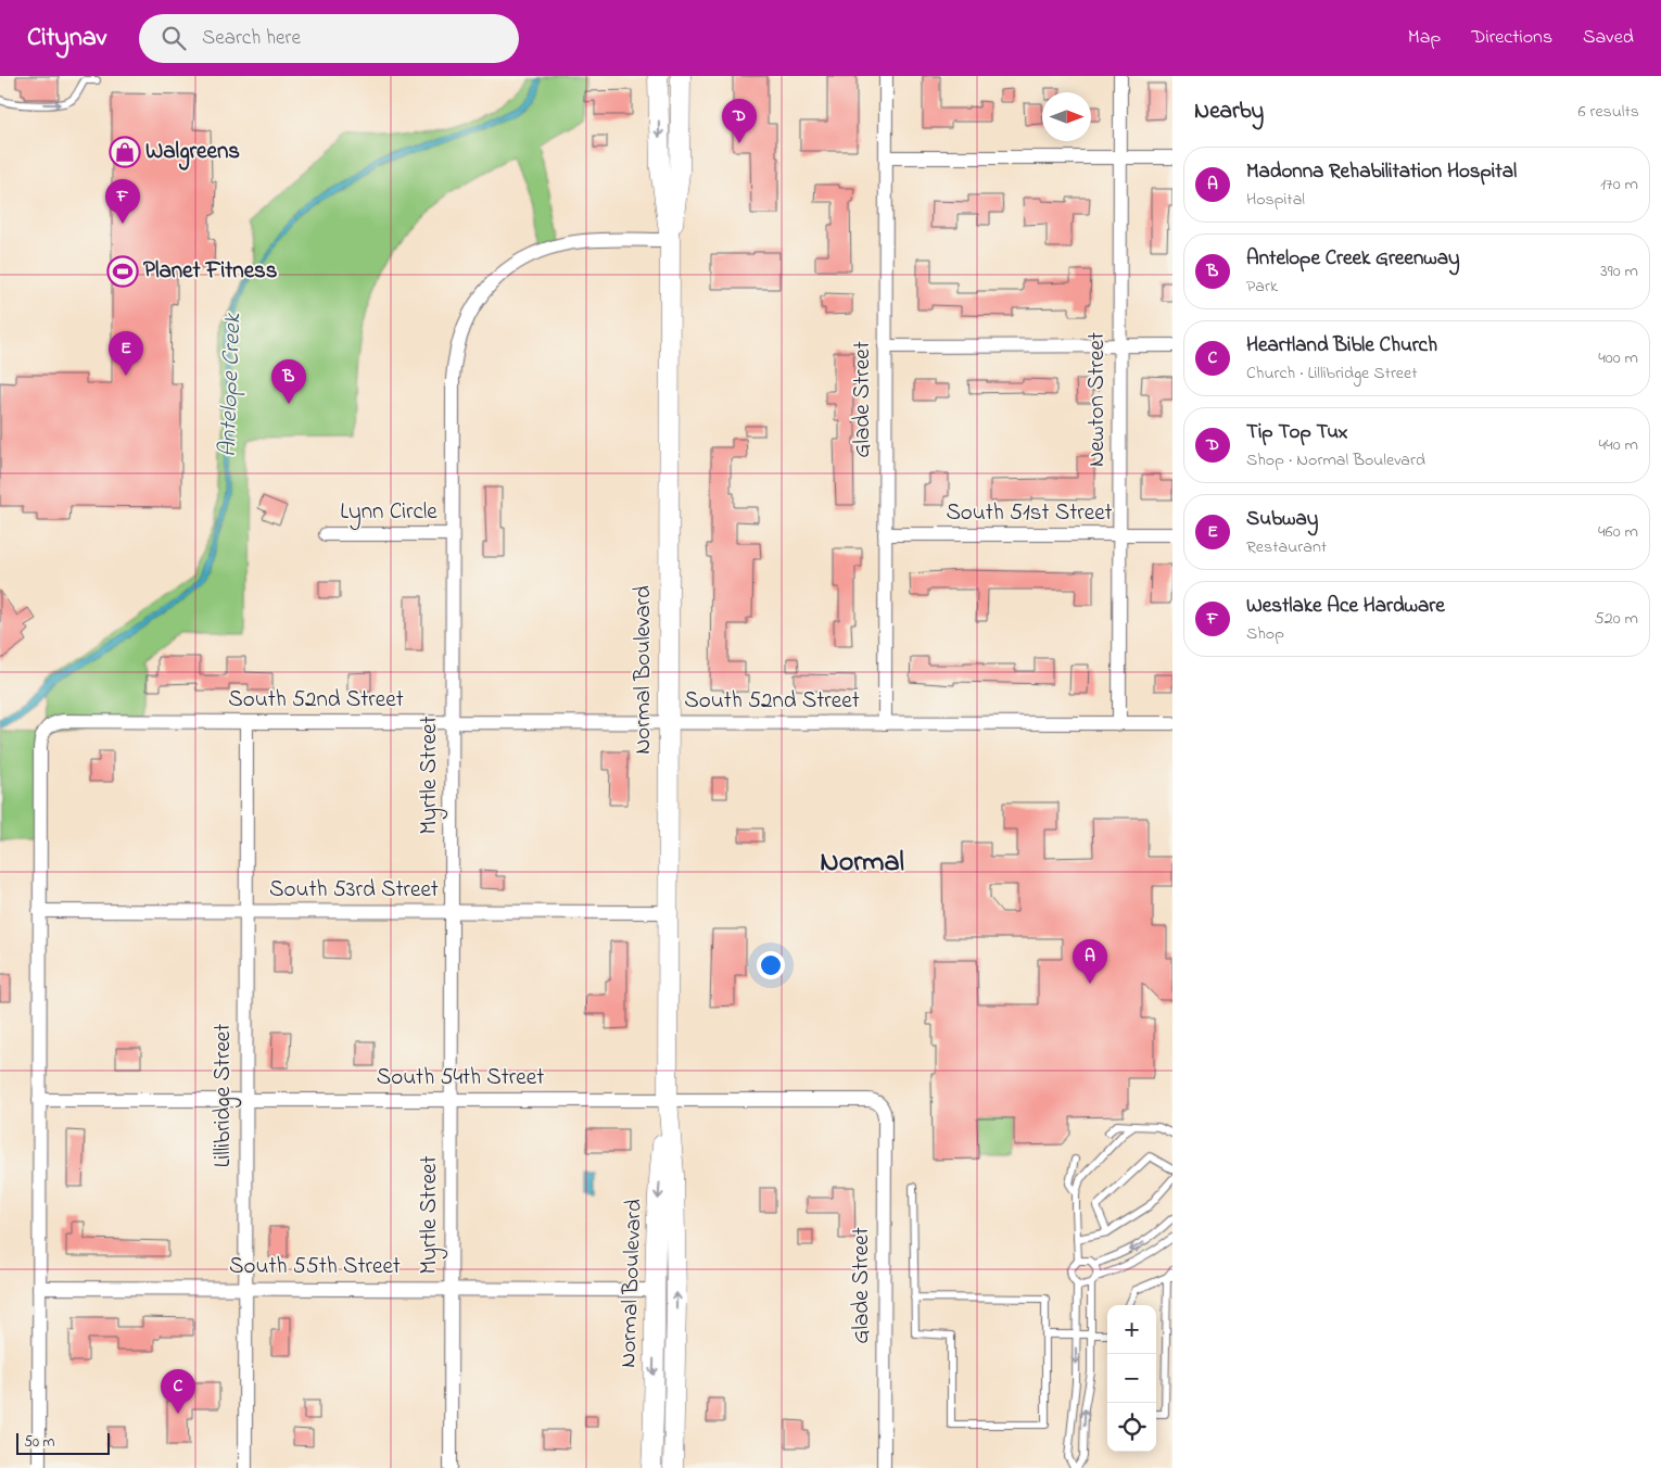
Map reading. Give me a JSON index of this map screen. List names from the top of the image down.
{
  "streets": {
    "main road": ["Normal Boulevard"],
    "street": [
      "Glade Street",
      "Newton Street",
      "Lynn Circle",
      "South 51st Street",
      "South 52nd Street",
      "Myrtle Street",
      "South 53rd Street",
      "South 54th Street",
      "Lillibridge Street",
      "South 55th Street"
    ]
  },
  "crossings": [
    ["Glade Street", "South 51st Street"],
    ["Glade Street", "South 52nd Street"],
    ["Glade Street", "South 54th Street"],
    ["Newton Street", "South 51st Street"],
    ["Newton Street", "South 52nd Street"],
    ["Lynn Circle", "Myrtle Street"],
    ["Normal Boulevard", "South 52nd Street"],
    ["Normal Boulevard", "Myrtle Street"],
    ["Normal Boulevard", "South 53rd Street"],
    ["Normal Boulevard", "South 54th Street"],
    ["Normal Boulevard", "South 55th Street"],
    ["South 52nd Street", "Myrtle Street"],
    ["South 52nd Street", "South 53rd Street"],
    ["South 52nd Street", "Lillibridge Street"],
    ["Myrtle Street", "South 53rd Street"],
    ["Myrtle Street", "South 54th Street"],
    ["Myrtle Street", "South 55th Street"],
    ["South 53rd Street", "Lillibridge Street"],
    ["South 54th Street", "Lillibridge Street"],
    ["Lillibridge Street", "South 55th Street"]
  ],
  "districts": ["Normal"],
  "water": ["Antelope Creek"],
  "places": {
    "shop": ["Walgreens"],
    "sports": ["Planet Fitness"]
  },
  "scale_bar": "50 m",
  "north": "right",
  "page": {
    "header": "Citynav",
    "search": "Search here",
    "nav": ["Map", "Directions", "Saved"],
    "heading": ["Nearby", "6 results"],
    "pins": [
      "D",
      "F",
      "E",
      "B",
      "A",
      "C"
    ],
    "list": [
      {
        "mark": "A",
        "name": "Madonna Rehabilitation Hospital",
        "note": "Hospital",
        "value": "170 m"
      },
      {
        "mark": "B",
        "name": "Antelope Creek Greenway",
        "note": "Park",
        "value": "390 m"
      },
      {
        "mark": "C",
        "name": "Heartland Bible Church",
        "note": "Church · Lillibridge Street",
        "value": "400 m"
      },
      {
        "mark": "D",
        "name": "Tip Top Tux",
        "note": "Shop · Normal Boulevard",
        "value": "440 m"
      },
      {
        "mark": "E",
        "name": "Subway",
        "note": "Restaurant",
        "value": "460 m"
      },
      {
        "mark": "F",
        "name": "Westlake Ace Hardware",
        "note": "Shop",
        "value": "520 m"
      }
    ],
    "map_buttons": ["+", "−"],
    "scale": "50 m"
  }
}
